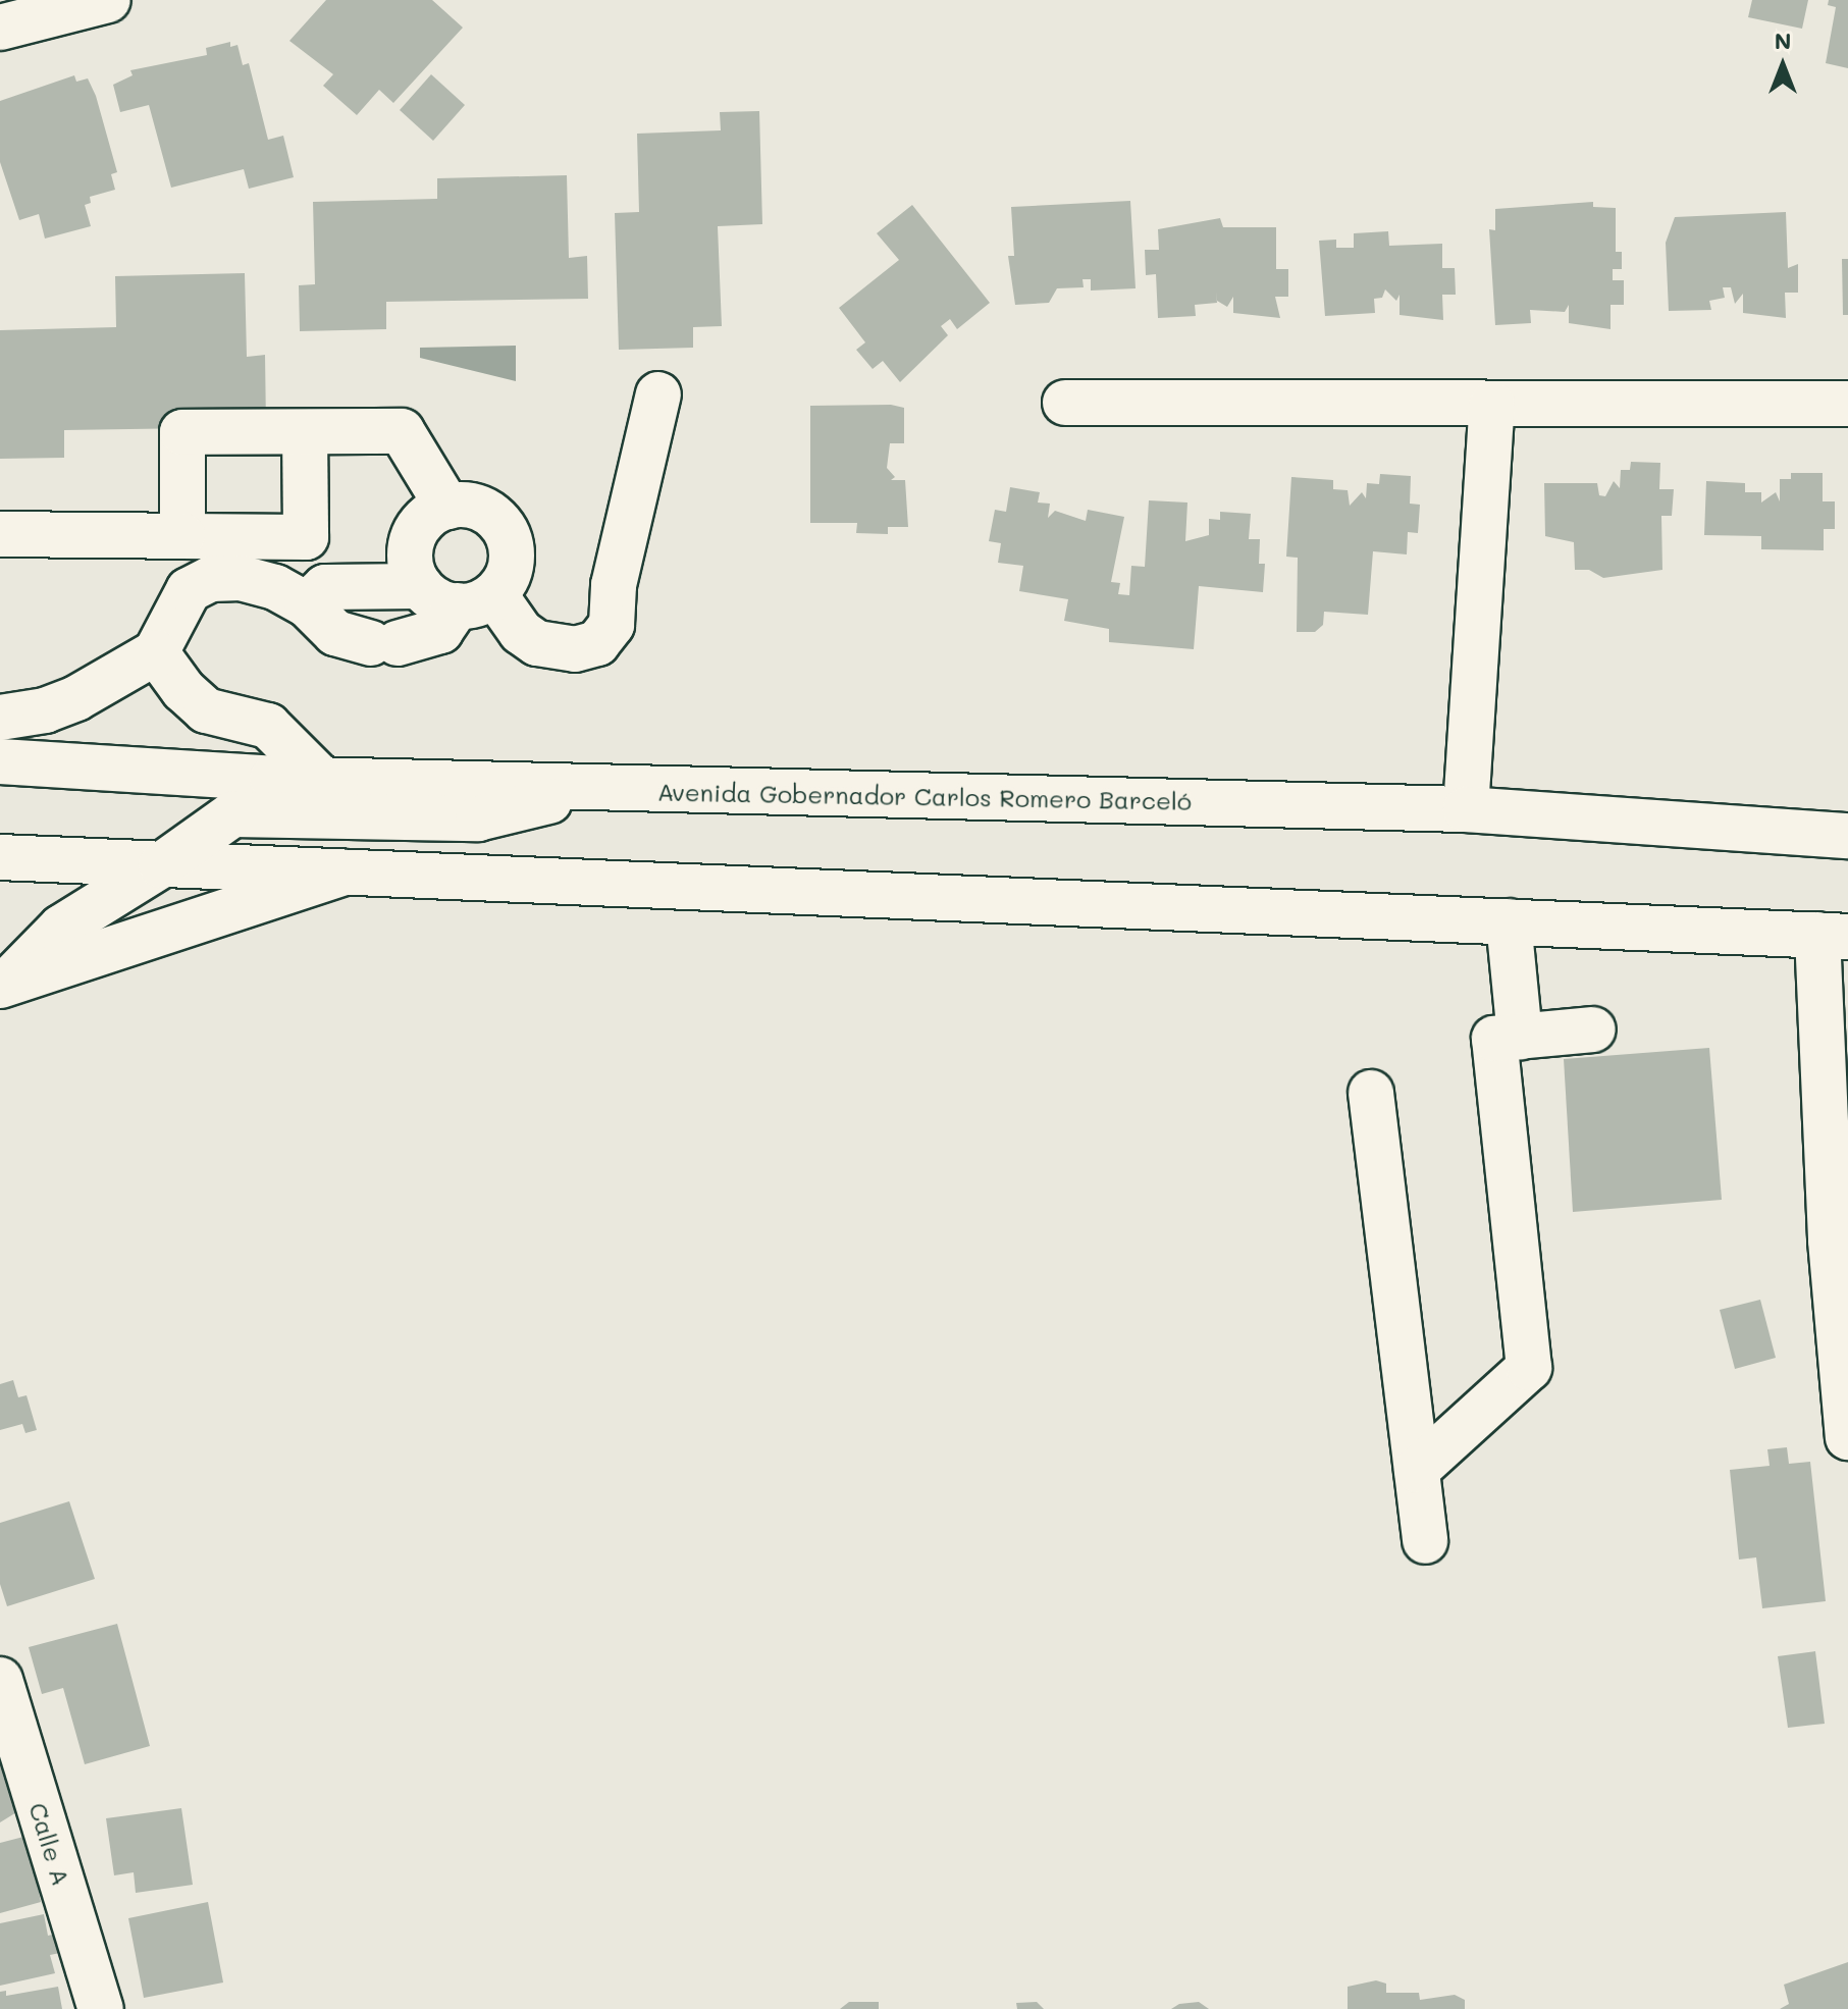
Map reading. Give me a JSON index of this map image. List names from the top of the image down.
{
  "streets": {
    "main road": ["Avenida Gobernador Carlos Romero Barceló", "Calle A"]
  },
  "north": "top"
}
